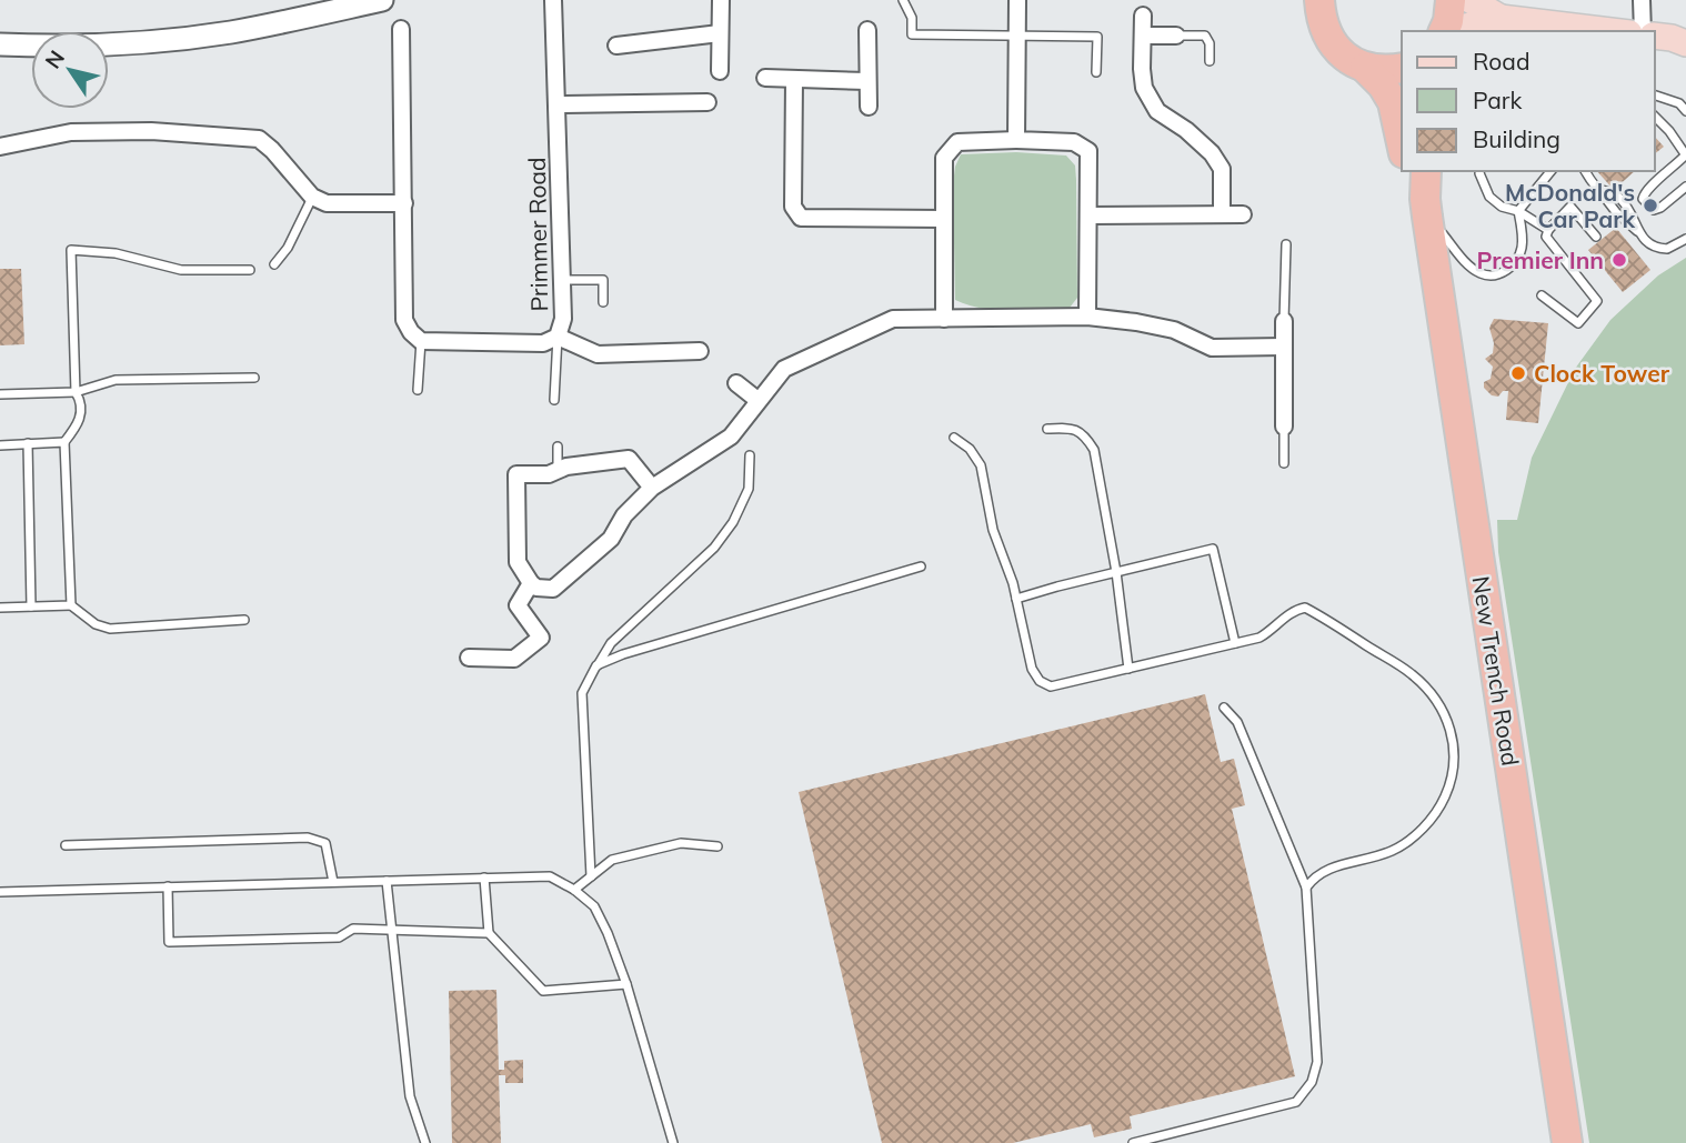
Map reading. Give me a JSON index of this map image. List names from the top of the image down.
{
  "streets": {
    "highway": ["New Trench Road"],
    "street": ["Primmer Road"]
  },
  "places": ["McDonald's Car Park", "Premier Inn", "Clock Tower"],
  "legend": ["Road", "Park", "Building"],
  "north": "top left"
}
